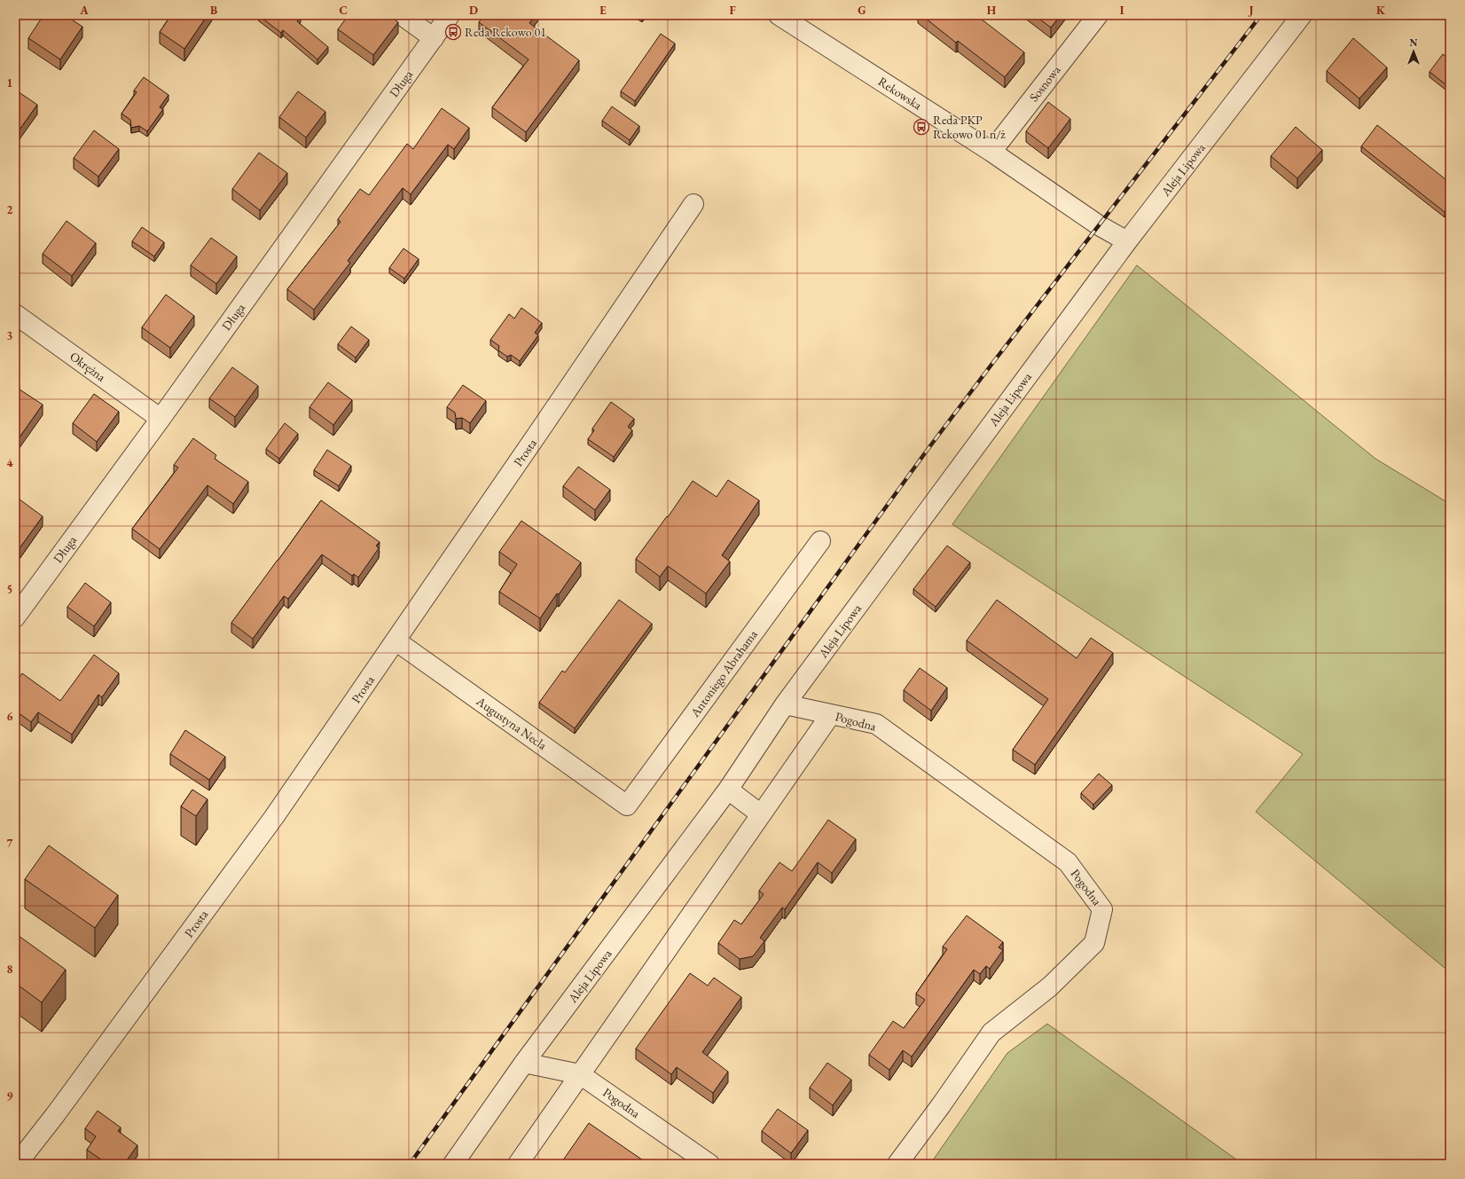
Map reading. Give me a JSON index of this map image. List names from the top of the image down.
{
  "streets": {
    "street": [
      "Długa",
      "Sosnowa",
      "Rekowska",
      "Aleja Lipowa",
      "Okrężna",
      "Prosta",
      "Antoniego Abrahama",
      "Pogodna",
      "Augustyna Necla"
    ]
  },
  "crossings": [
    ["Długa", "Okrężna"],
    ["Sosnowa", "Rekowska"],
    ["Rekowska", "Aleja Lipowa"],
    ["Aleja Lipowa", "Pogodna"],
    ["Prosta", "Augustyna Necla"],
    ["Antoniego Abrahama", "Augustyna Necla"]
  ],
  "places": {
    "bus stop": ["Reda Rekowo 01", "Reda PKP Rekowo 01 n/ż"]
  },
  "north": "top",
  "grid": {
    "columns": [
      "A",
      "B",
      "C",
      "D",
      "E",
      "F",
      "G",
      "H",
      "I",
      "J",
      "K"
    ],
    "rows": [
      "1",
      "2",
      "3",
      "4",
      "5",
      "6",
      "7",
      "8",
      "9"
    ]
  }
}
